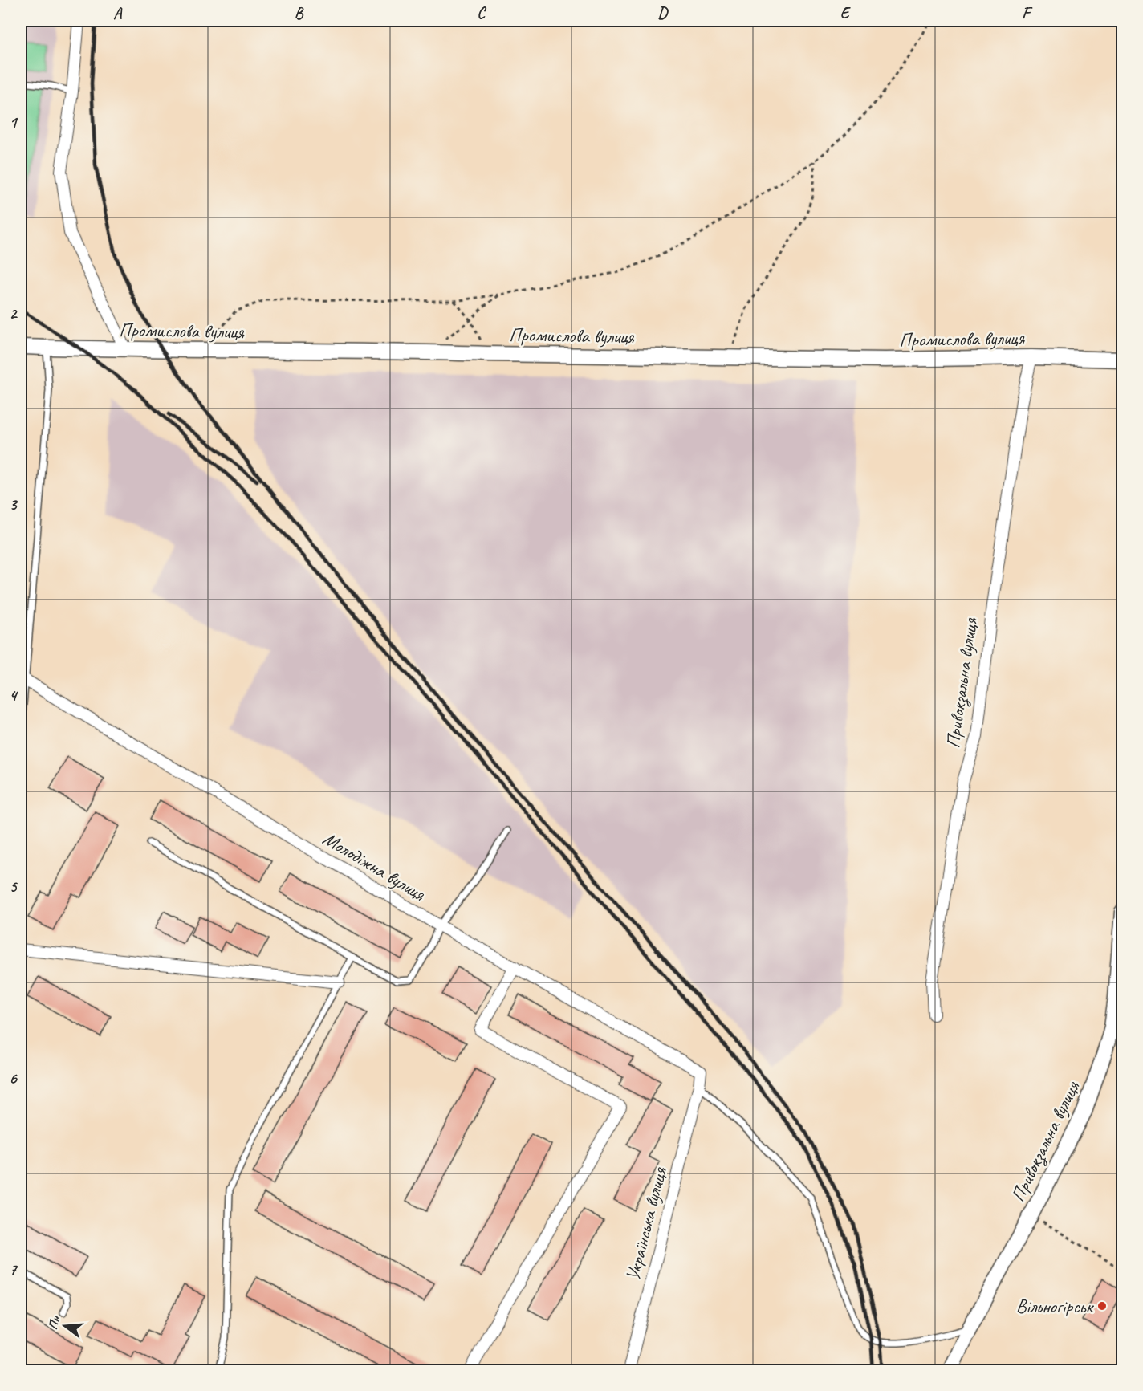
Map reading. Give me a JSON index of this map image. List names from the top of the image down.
{
  "streets": {
    "street": [
      "Промислова вулиця",
      "Привокзальна вулиця",
      "Молодіжна вулиця",
      "Українська вулиця"
    ]
  },
  "crossings": [
    ["Промислова вулиця", "Привокзальна вулиця"],
    ["Молодіжна вулиця", "Українська вулиця"]
  ],
  "places": ["Вільногірськ"],
  "north": "left",
  "grid": {
    "columns": [
      "A",
      "B",
      "C",
      "D",
      "E",
      "F"
    ],
    "rows": [
      "1",
      "2",
      "3",
      "4",
      "5",
      "6",
      "7"
    ]
  }
}
